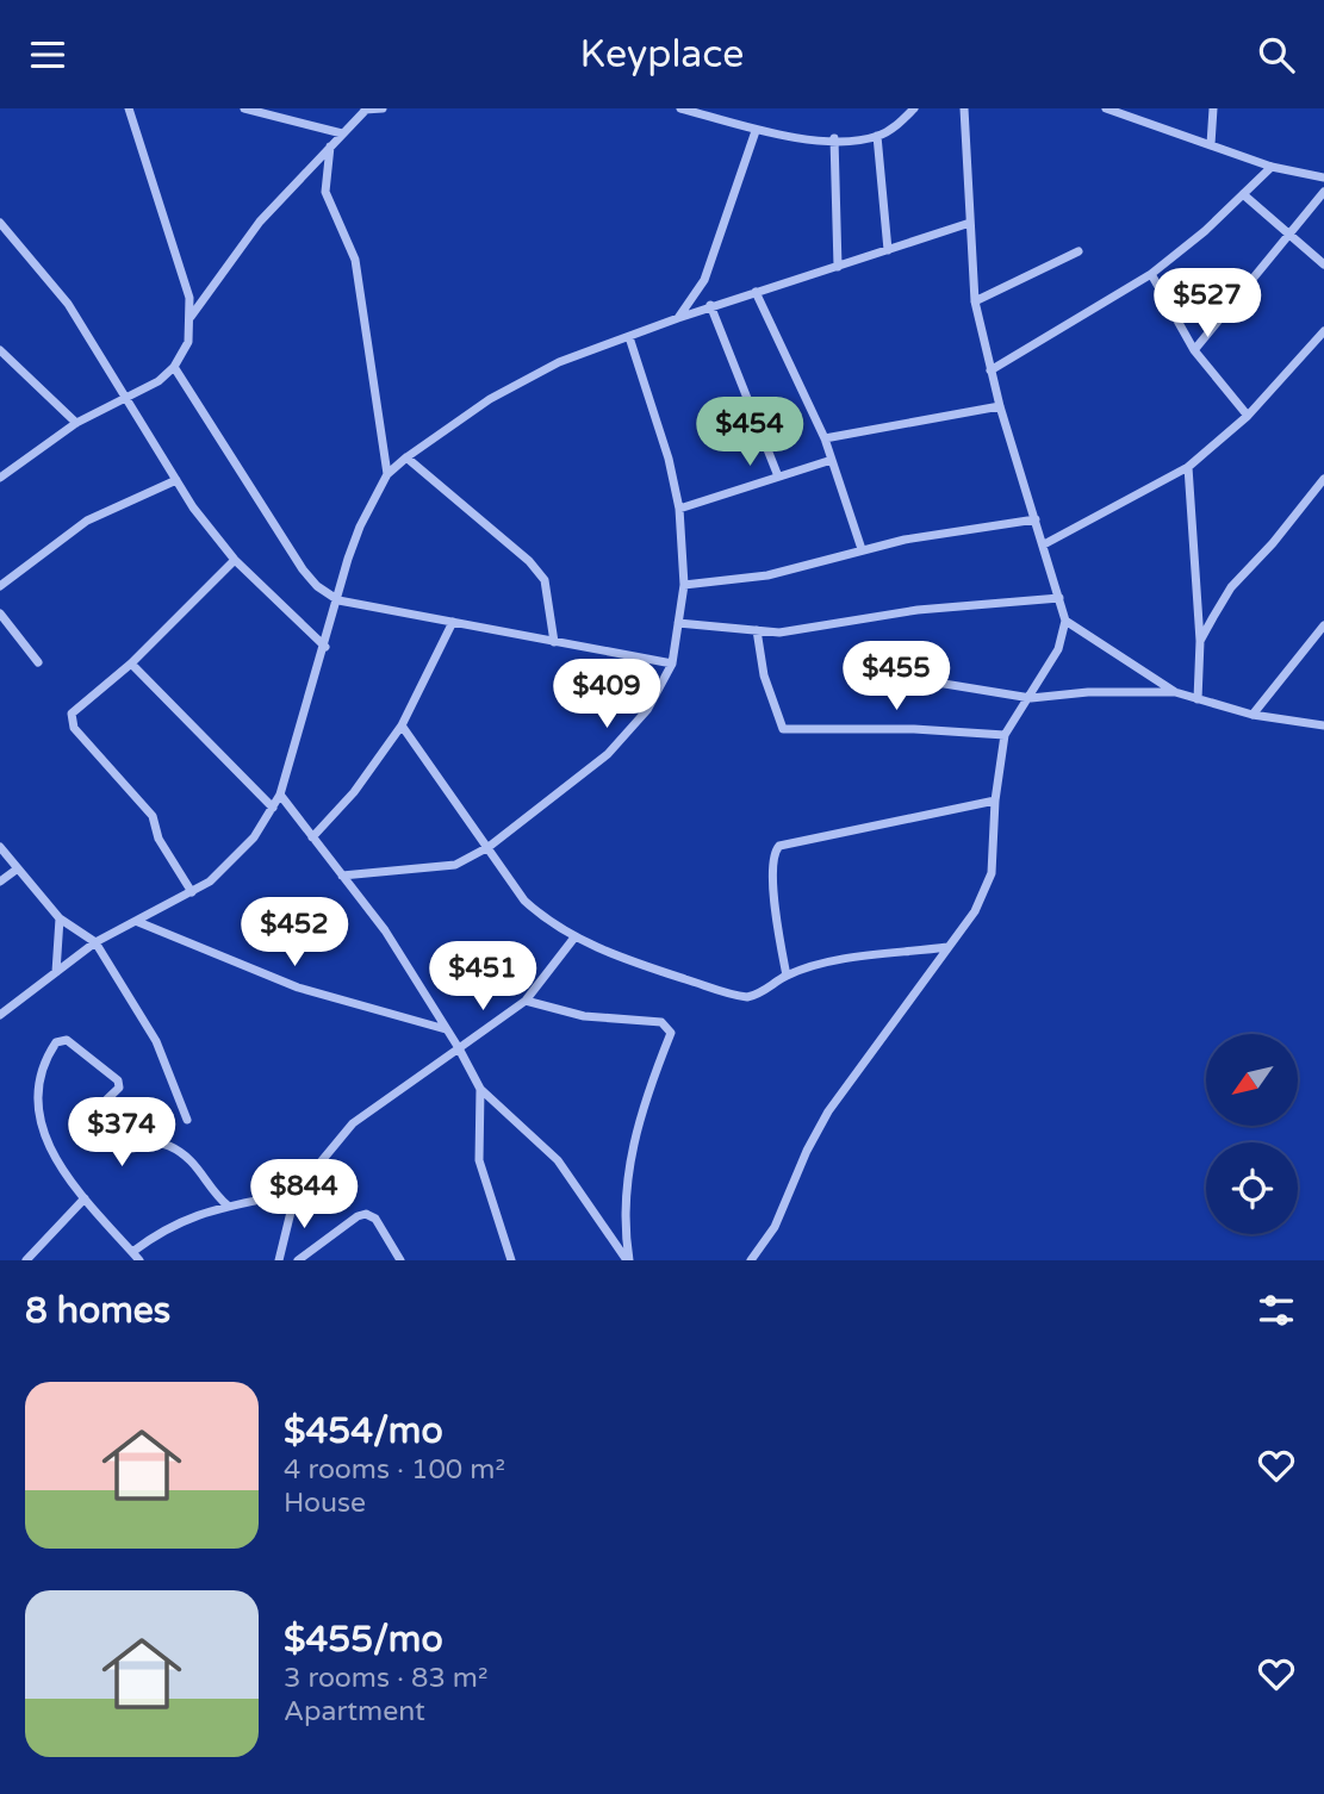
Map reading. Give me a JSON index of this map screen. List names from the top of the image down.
{
  "north": "bottom left",
  "page": {
    "header": "Keyplace",
    "price": [
      "$527",
      "$454",
      "$455",
      "$409",
      "$452",
      "$451",
      "$374",
      "$844"
    ],
    "heading": "8 homes",
    "list": [
      {
        "name": "$454/mo",
        "note": "4 rooms · 100 m² · House"
      },
      {
        "name": "$455/mo",
        "note": "3 rooms · 83 m² · Apartment"
      }
    ]
  }
}
